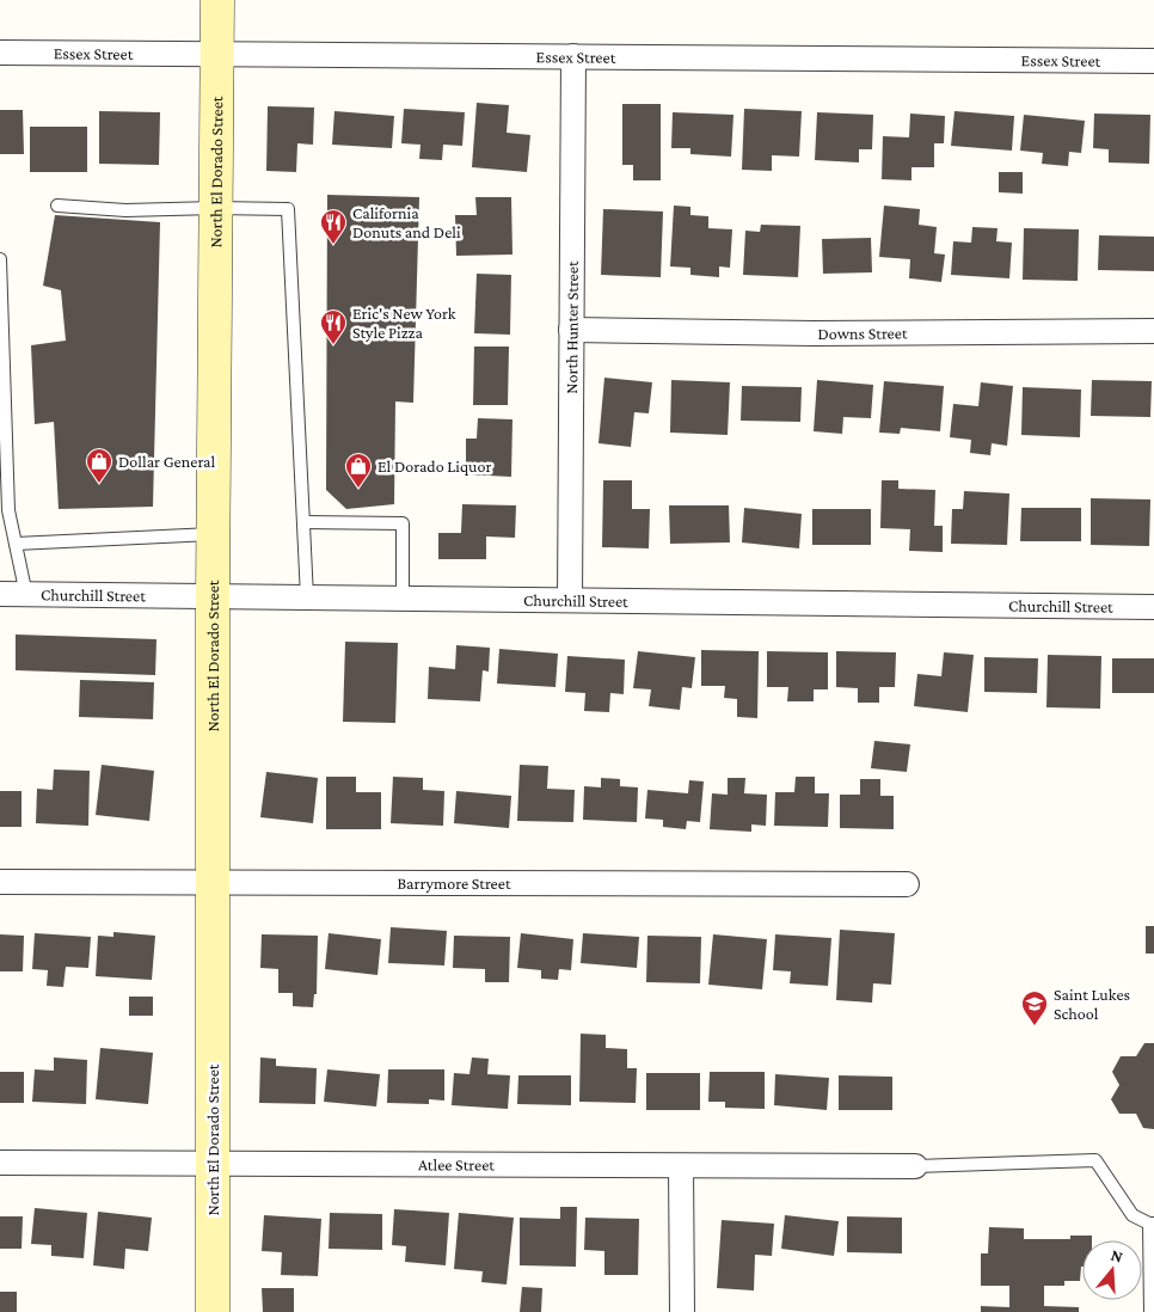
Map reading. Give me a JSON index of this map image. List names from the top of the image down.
{
  "streets": {
    "main road": ["North El Dorado Street"],
    "street": [
      "Essex Street",
      "North Hunter Street",
      "Downs Street",
      "Churchill Street",
      "Barrymore Street",
      "Atlee Street"
    ]
  },
  "crossings": [
    ["Essex Street", "North El Dorado Street"],
    ["Essex Street", "North Hunter Street"],
    ["North El Dorado Street", "Churchill Street"],
    ["North El Dorado Street", "Barrymore Street"],
    ["North El Dorado Street", "Atlee Street"],
    ["North Hunter Street", "Downs Street"],
    ["North Hunter Street", "Churchill Street"]
  ],
  "places": {
    "restaurant": ["California Donuts and Deli", "Eric's New York Style Pizza"],
    "shop": ["Dollar General", "El Dorado Liquor"],
    "school or university": ["Saint Lukes School"]
  },
  "north": "top"
}
